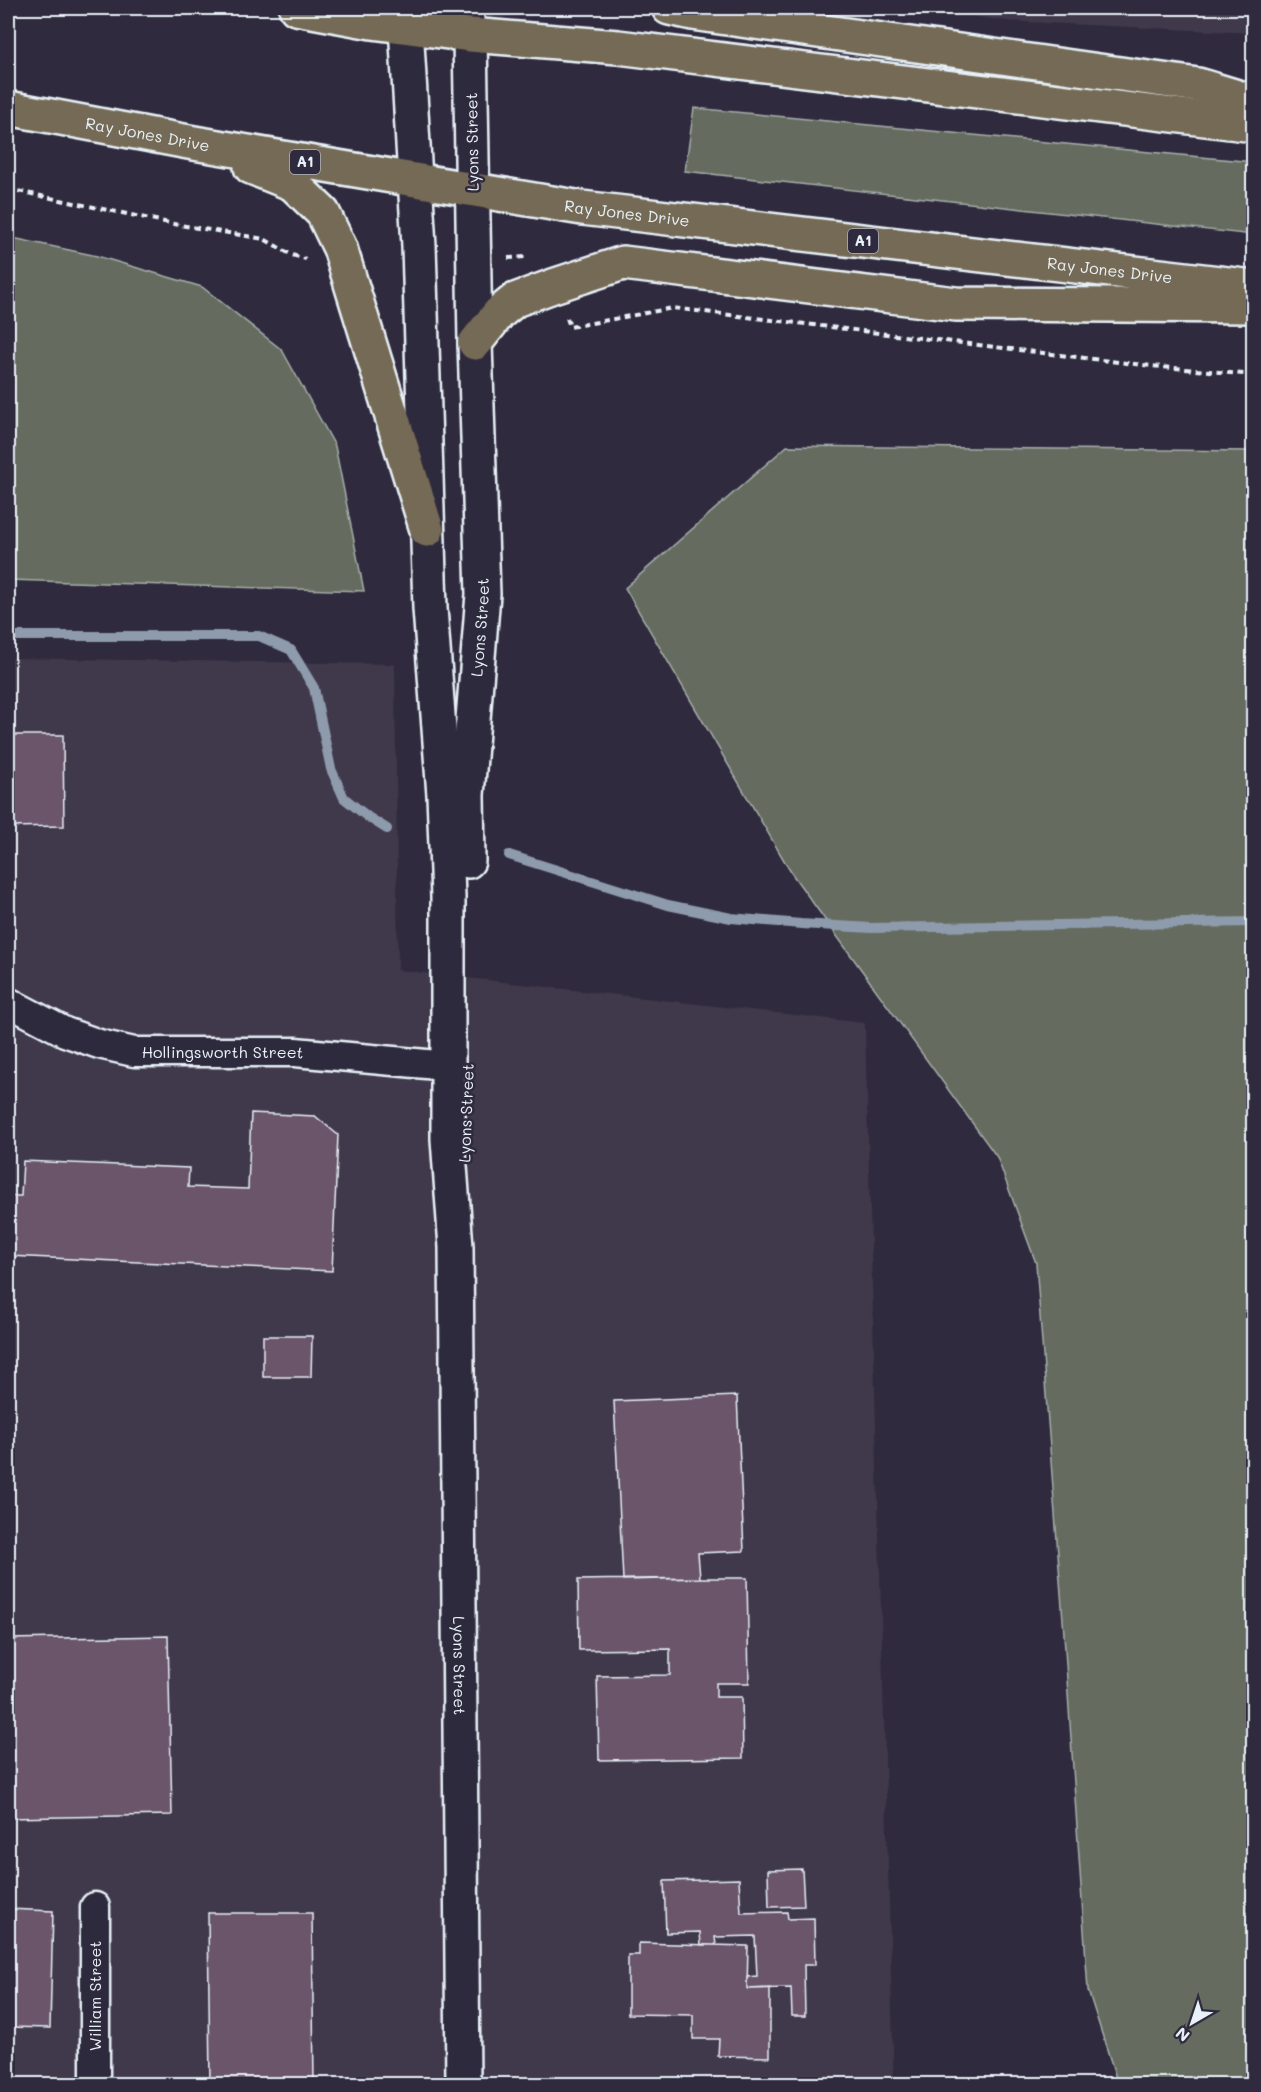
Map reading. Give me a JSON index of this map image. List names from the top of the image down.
{
  "streets": {
    "highway": ["Ray Jones Drive", "A1"],
    "street": ["Lyons Street", "Hollingsworth Street", "William Street"]
  },
  "crossings": [
    ["Ray Jones Drive", "Lyons Street"],
    ["Lyons Street", "Hollingsworth Street"]
  ],
  "north": "bottom left"
}
